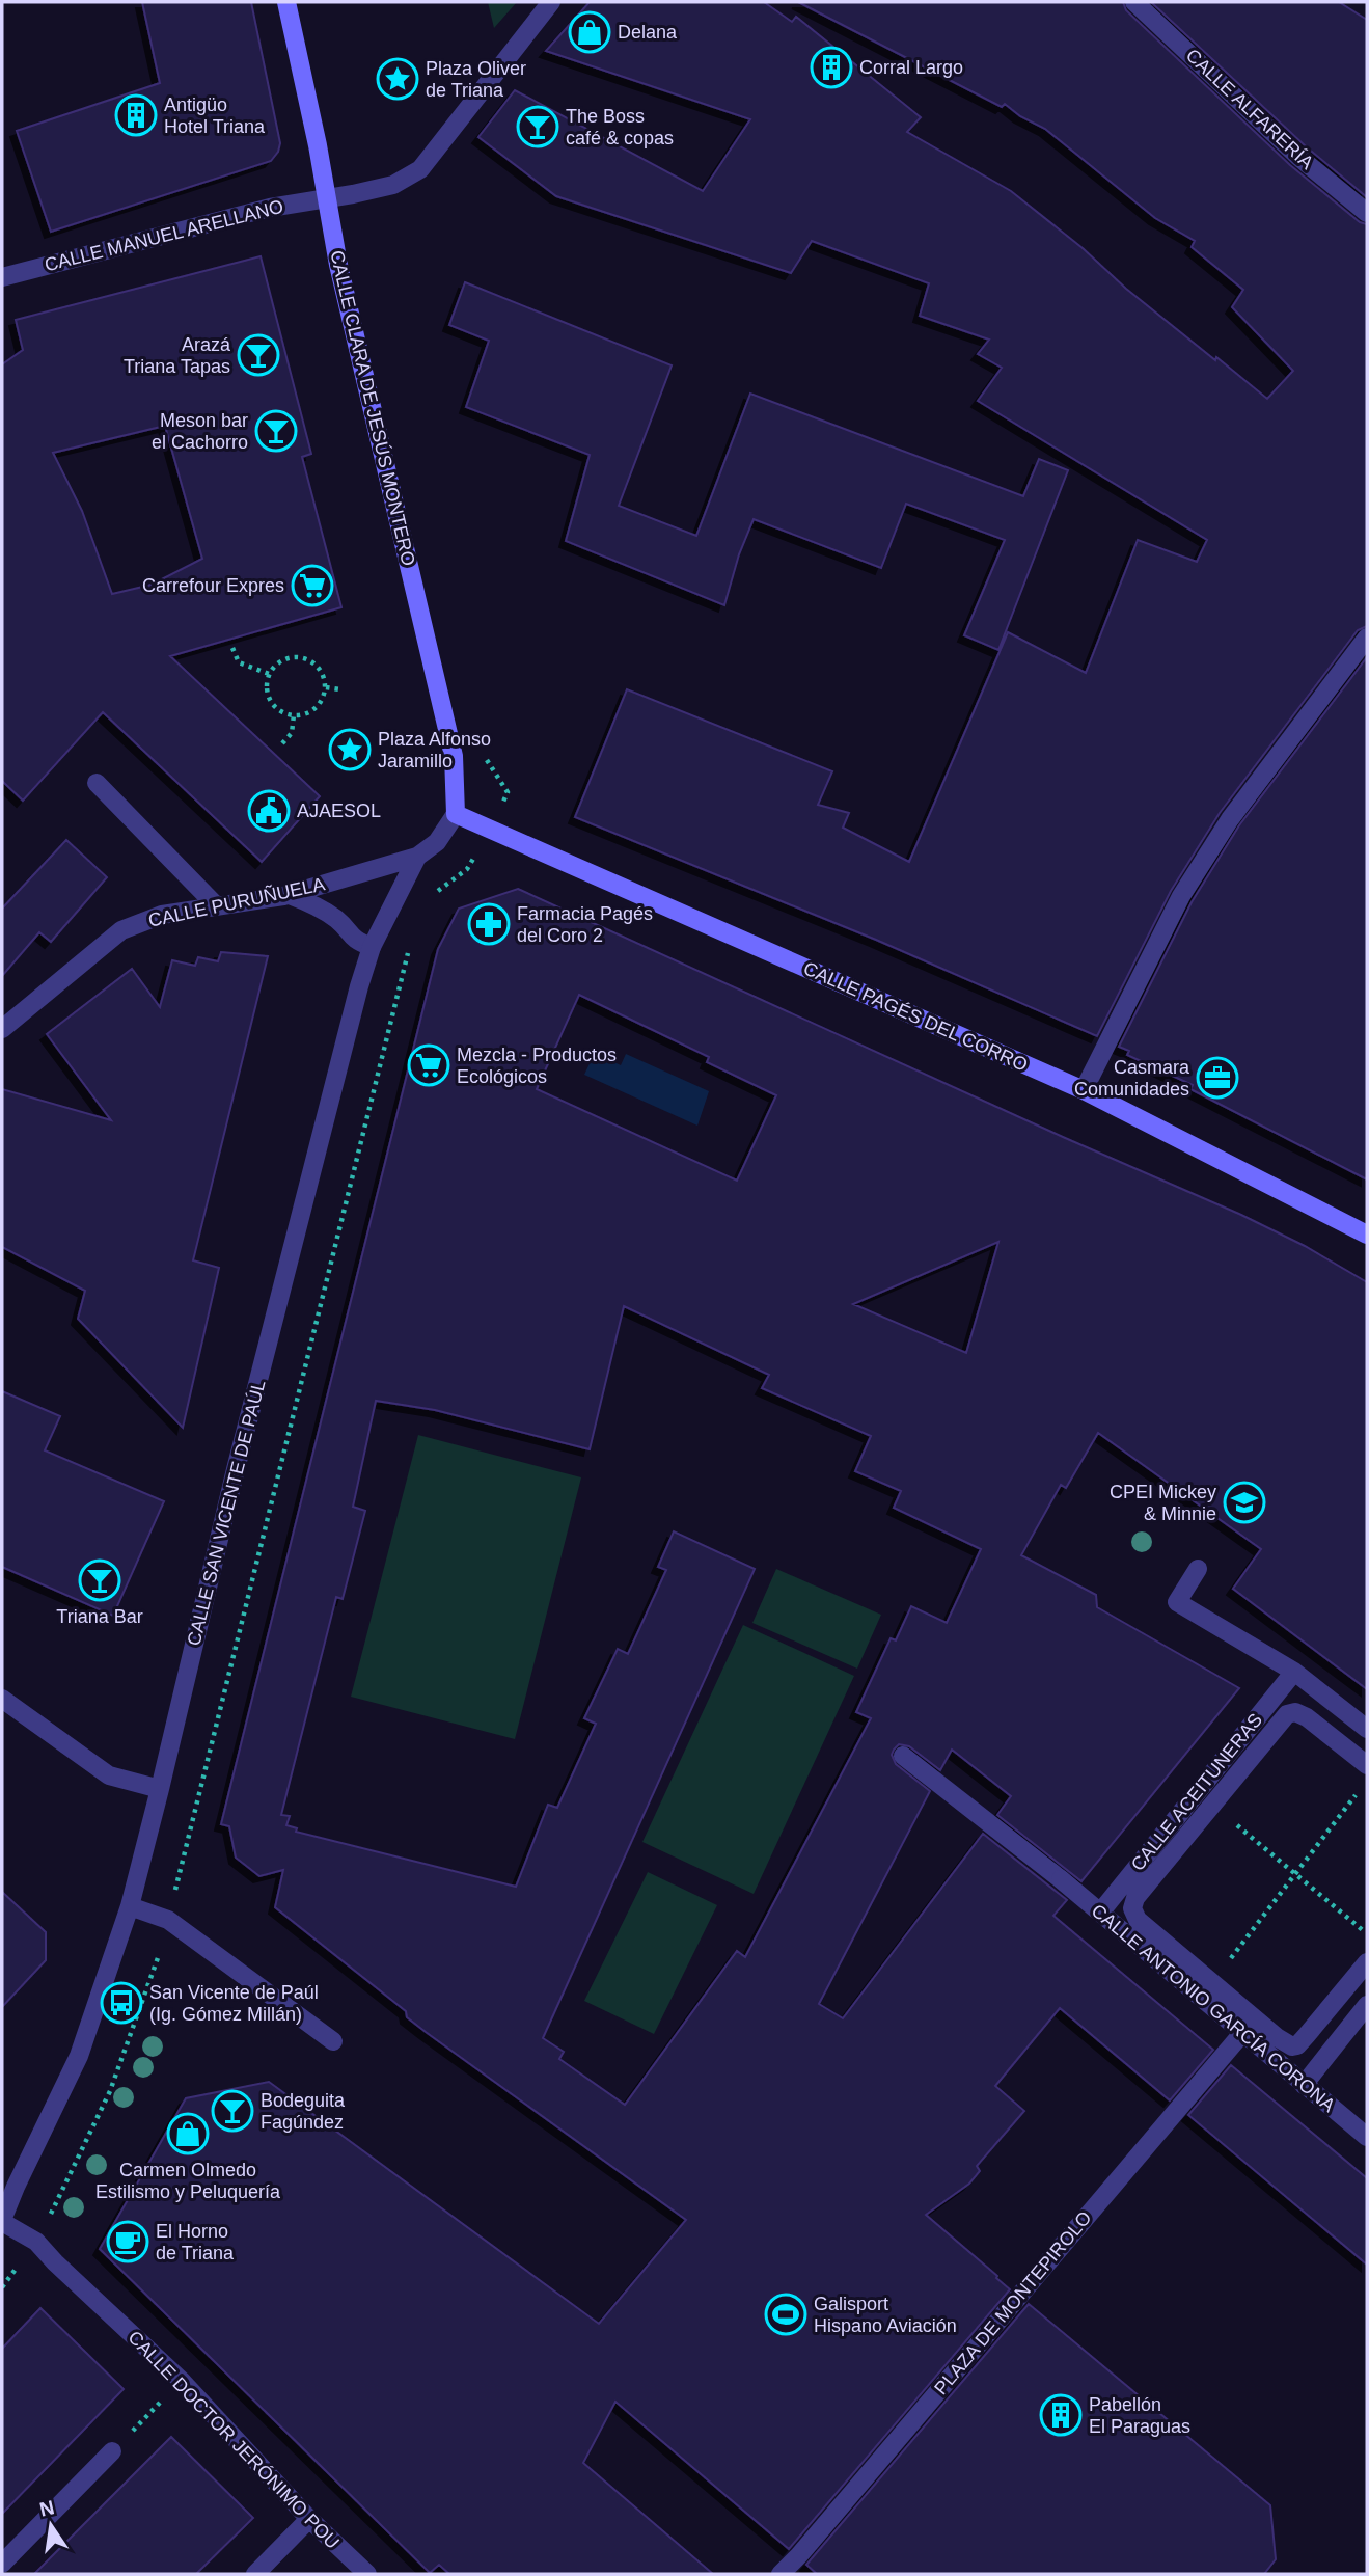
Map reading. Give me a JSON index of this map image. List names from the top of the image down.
{
  "streets": {
    "main road": ["CALLE CLARA DE JESÚS MONTERO", "CALLE PAGÉS DEL CORRO"],
    "street": [
      "CALLE ALFARERÍA",
      "CALLE MANUEL ARELLANO",
      "CALLE PURUÑUELA",
      "CALLE SAN VICENTE DE PAÚL",
      "CALLE ACEITUNERAS",
      "CALLE ANTONIO GARCÍA CORONA",
      "PLAZA DE MONTEPIROLO",
      "CALLE DOCTOR JERÓNIMO POU"
    ]
  },
  "crossings": [
    ["CALLE MANUEL ARELLANO", "CALLE CLARA DE JESÚS MONTERO"],
    ["CALLE CLARA DE JESÚS MONTERO", "CALLE PAGÉS DEL CORRO"],
    ["CALLE CLARA DE JESÚS MONTERO", "CALLE SAN VICENTE DE PAÚL"],
    ["CALLE PURUÑUELA", "CALLE SAN VICENTE DE PAÚL"],
    ["CALLE PAGÉS DEL CORRO", "CALLE SAN VICENTE DE PAÚL"],
    ["CALLE SAN VICENTE DE PAÚL", "CALLE DOCTOR JERÓNIMO POU"],
    ["CALLE ACEITUNERAS", "CALLE ANTONIO GARCÍA CORONA"],
    ["CALLE ANTONIO GARCÍA CORONA", "PLAZA DE MONTEPIROLO"]
  ],
  "places": {
    "shop": ["Delana", "Carmen Olmedo Estilismo y Peluquería"],
    "building": ["Corral Largo", "Antigüo Hotel Triana", "Pabellón El Paraguas"],
    "place": ["Plaza Oliver de Triana", "Plaza Alfonso Jaramillo"],
    "bar": [
      "The Boss café & copas",
      "Arazá Triana Tapas",
      "Meson bar el Cachorro",
      "Triana Bar",
      "Bodeguita Fagúndez"
    ],
    "supermarket": ["Carrefour Expres", "Mezcla - Productos Ecológicos"],
    "public building": ["AJAESOL"],
    "pharmacy": ["Farmacia Pagés del Coro 2"],
    "office": ["Casmara Comunidades"],
    "school or university": ["CPEI Mickey & Minnie"],
    "bus stop": ["San Vicente de Paúl (Ig. Gómez Millán)"],
    "cafe": ["El Horno de Triana"],
    "sports": ["Galisport Hispano Aviación"]
  },
  "north": "top"
}
